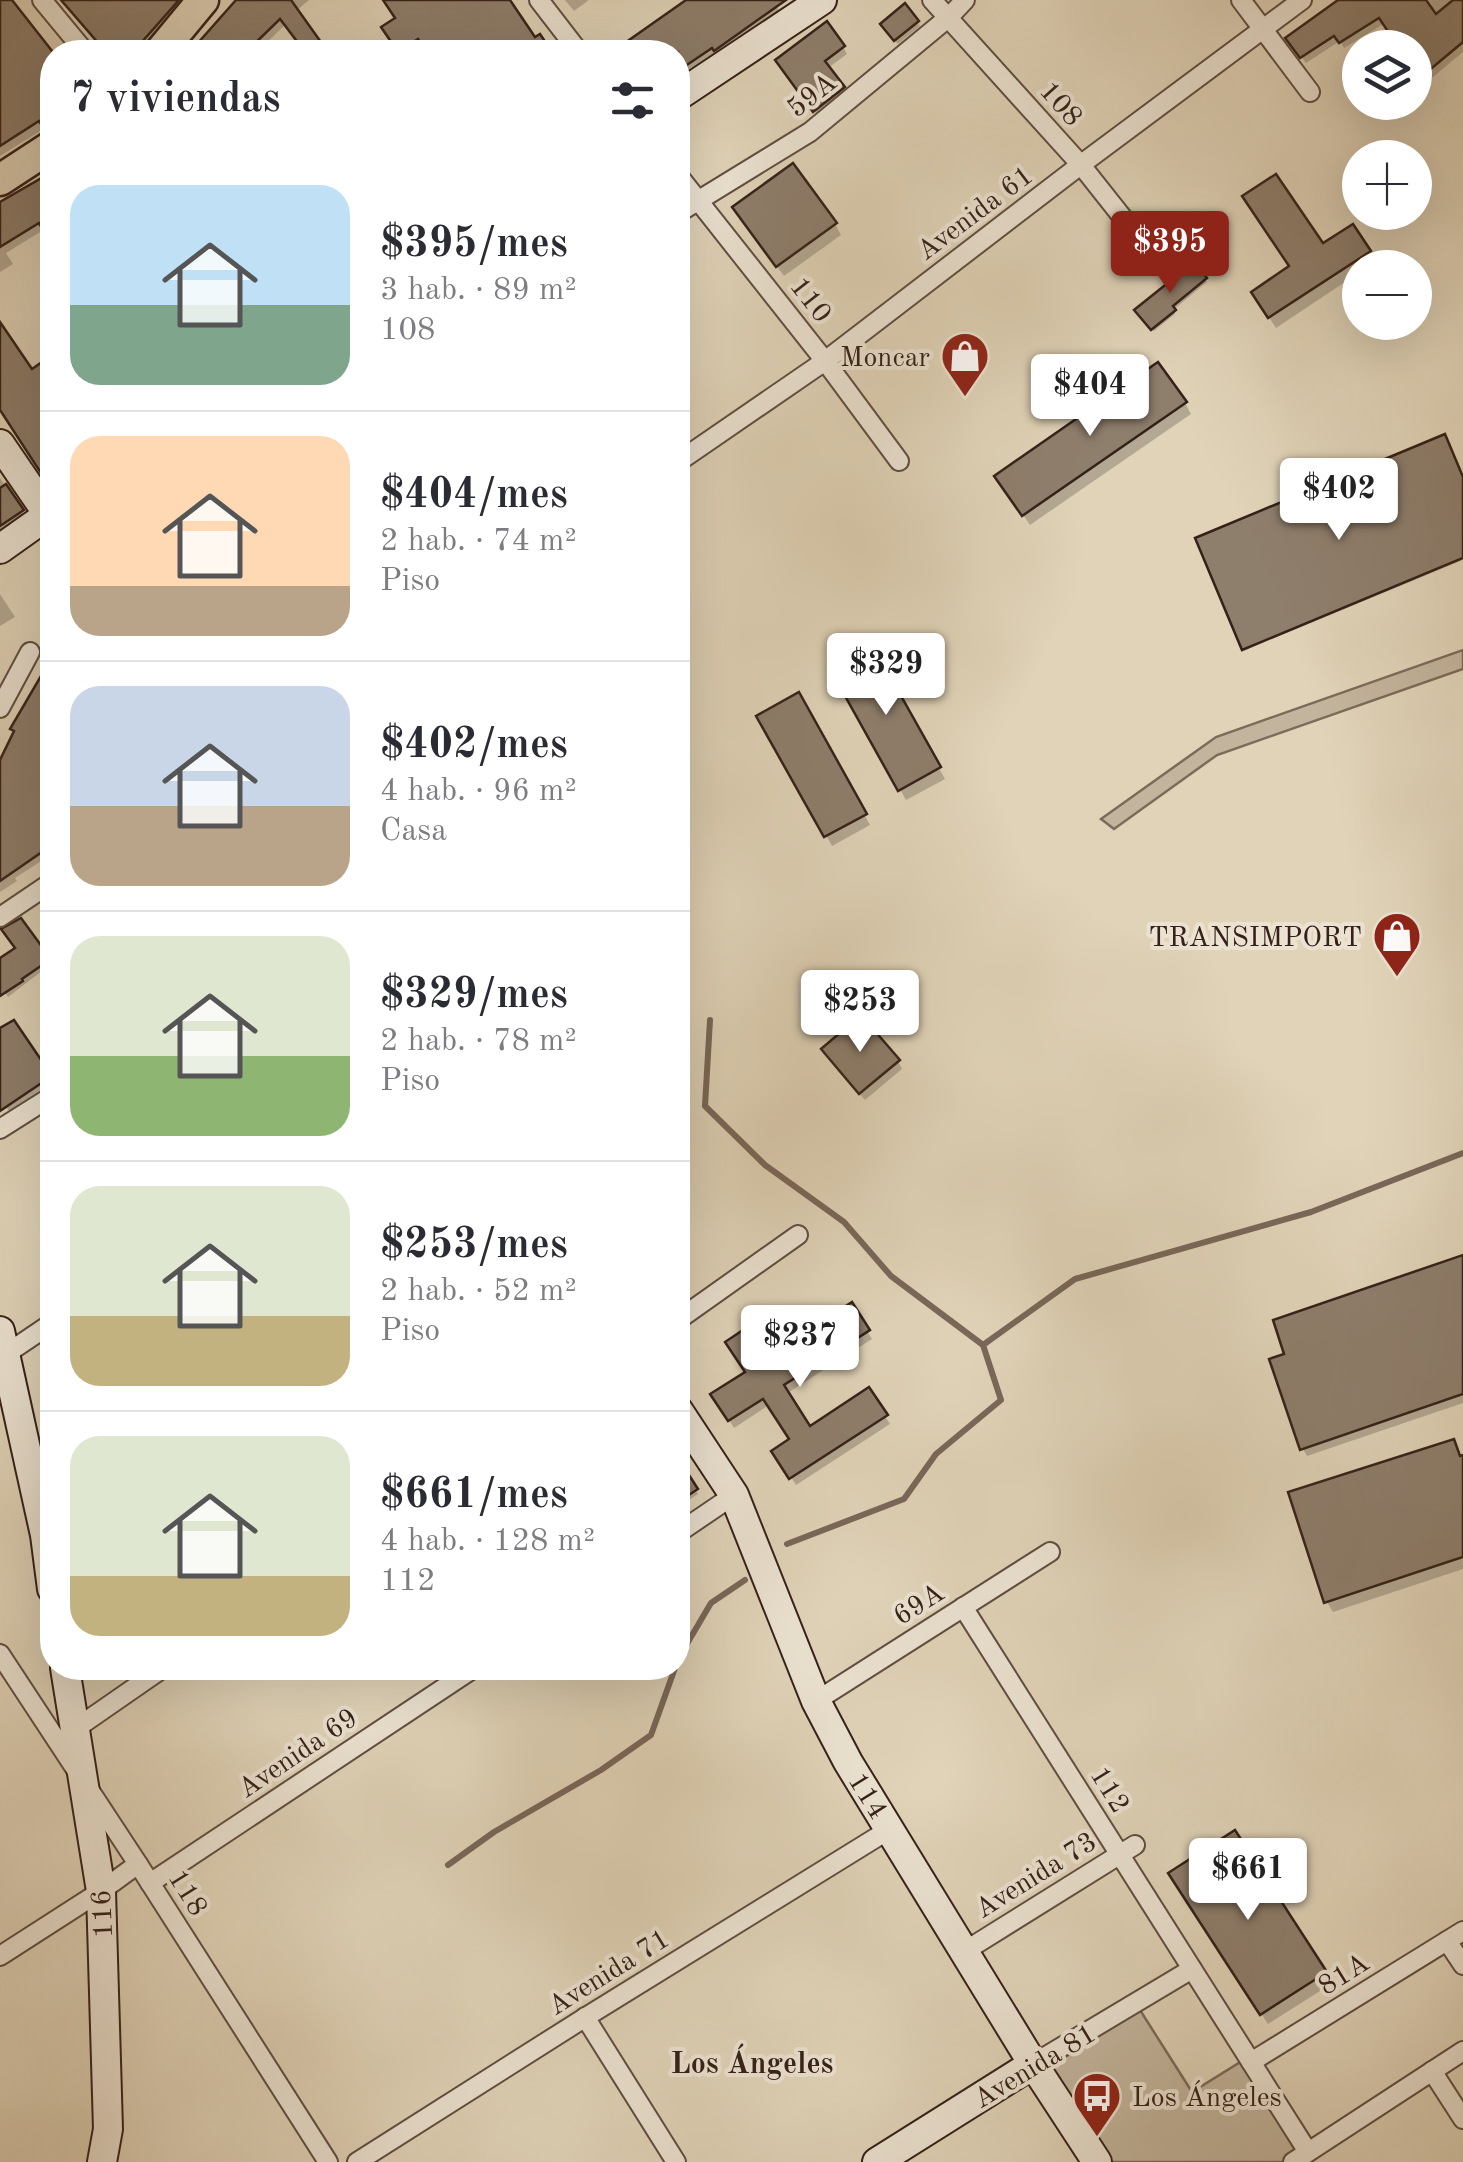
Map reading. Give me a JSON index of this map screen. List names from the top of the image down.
{
  "streets": {
    "street": [
      "59A",
      "108",
      "Avenida 61",
      "110",
      "69A",
      "Avenida 69",
      "112",
      "114",
      "Avenida 73",
      "118",
      "116",
      "Avenida 71",
      "81A",
      "Avenida 81"
    ]
  },
  "crossings": [
    ["59A", "108"],
    ["59A", "110"],
    ["108", "Avenida 61"],
    ["Avenida 61", "110"],
    ["69A", "112"],
    ["69A", "114"],
    ["Avenida 69", "118"],
    ["112", "Avenida 73"],
    ["112", "81A"],
    ["112", "Avenida 81"],
    ["114", "Avenida 73"],
    ["114", "Avenida 71"],
    ["114", "Avenida 81"],
    ["118", "116"]
  ],
  "districts": ["Los Ángeles"],
  "places": {
    "shop": ["Moncar", "TRANSIMPORT"],
    "bus stop": ["Los Ángeles"]
  },
  "page": {
    "map_buttons": ["+", "−"],
    "heading": "7 viviendas",
    "list": [
      {
        "name": "$395/mes",
        "note": "3 hab. · 89 m² · 108"
      },
      {
        "name": "$404/mes",
        "note": "2 hab. · 74 m² · Piso"
      },
      {
        "name": "$402/mes",
        "note": "4 hab. · 96 m² · Casa"
      },
      {
        "name": "$329/mes",
        "note": "2 hab. · 78 m² · Piso"
      },
      {
        "name": "$253/mes",
        "note": "2 hab. · 52 m² · Piso"
      },
      {
        "name": "$661/mes",
        "note": "4 hab. · 128 m² · 112"
      }
    ],
    "price": [
      "$395",
      "$404",
      "$402",
      "$329",
      "$253",
      "$237",
      "$661"
    ]
  }
}
